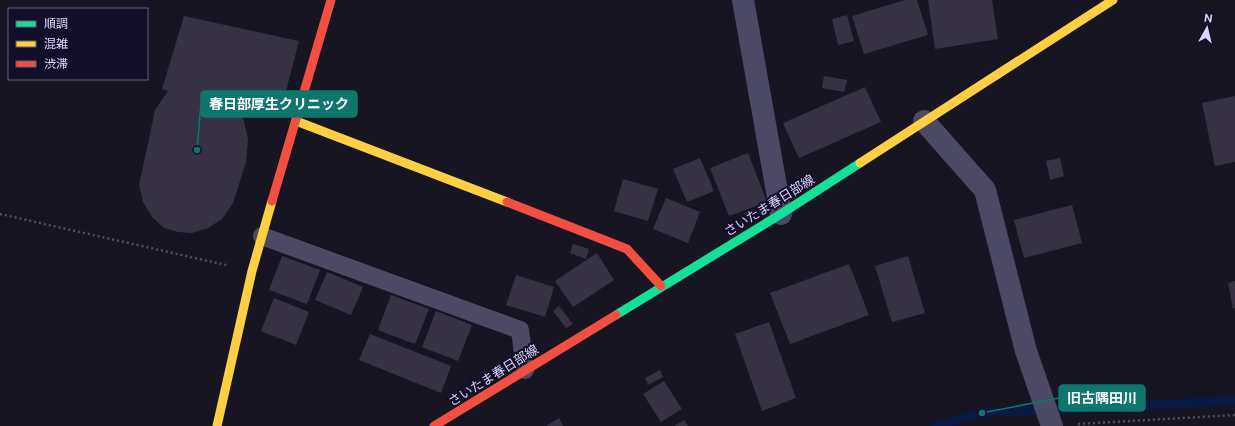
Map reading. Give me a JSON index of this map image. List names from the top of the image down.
{
  "streets": {
    "street": ["さいたま春日部線"]
  },
  "places": ["春日部厚生クリニック", "旧古隅田川"],
  "legend": ["順調", "混雑", "渋滞"],
  "north": "top"
}
